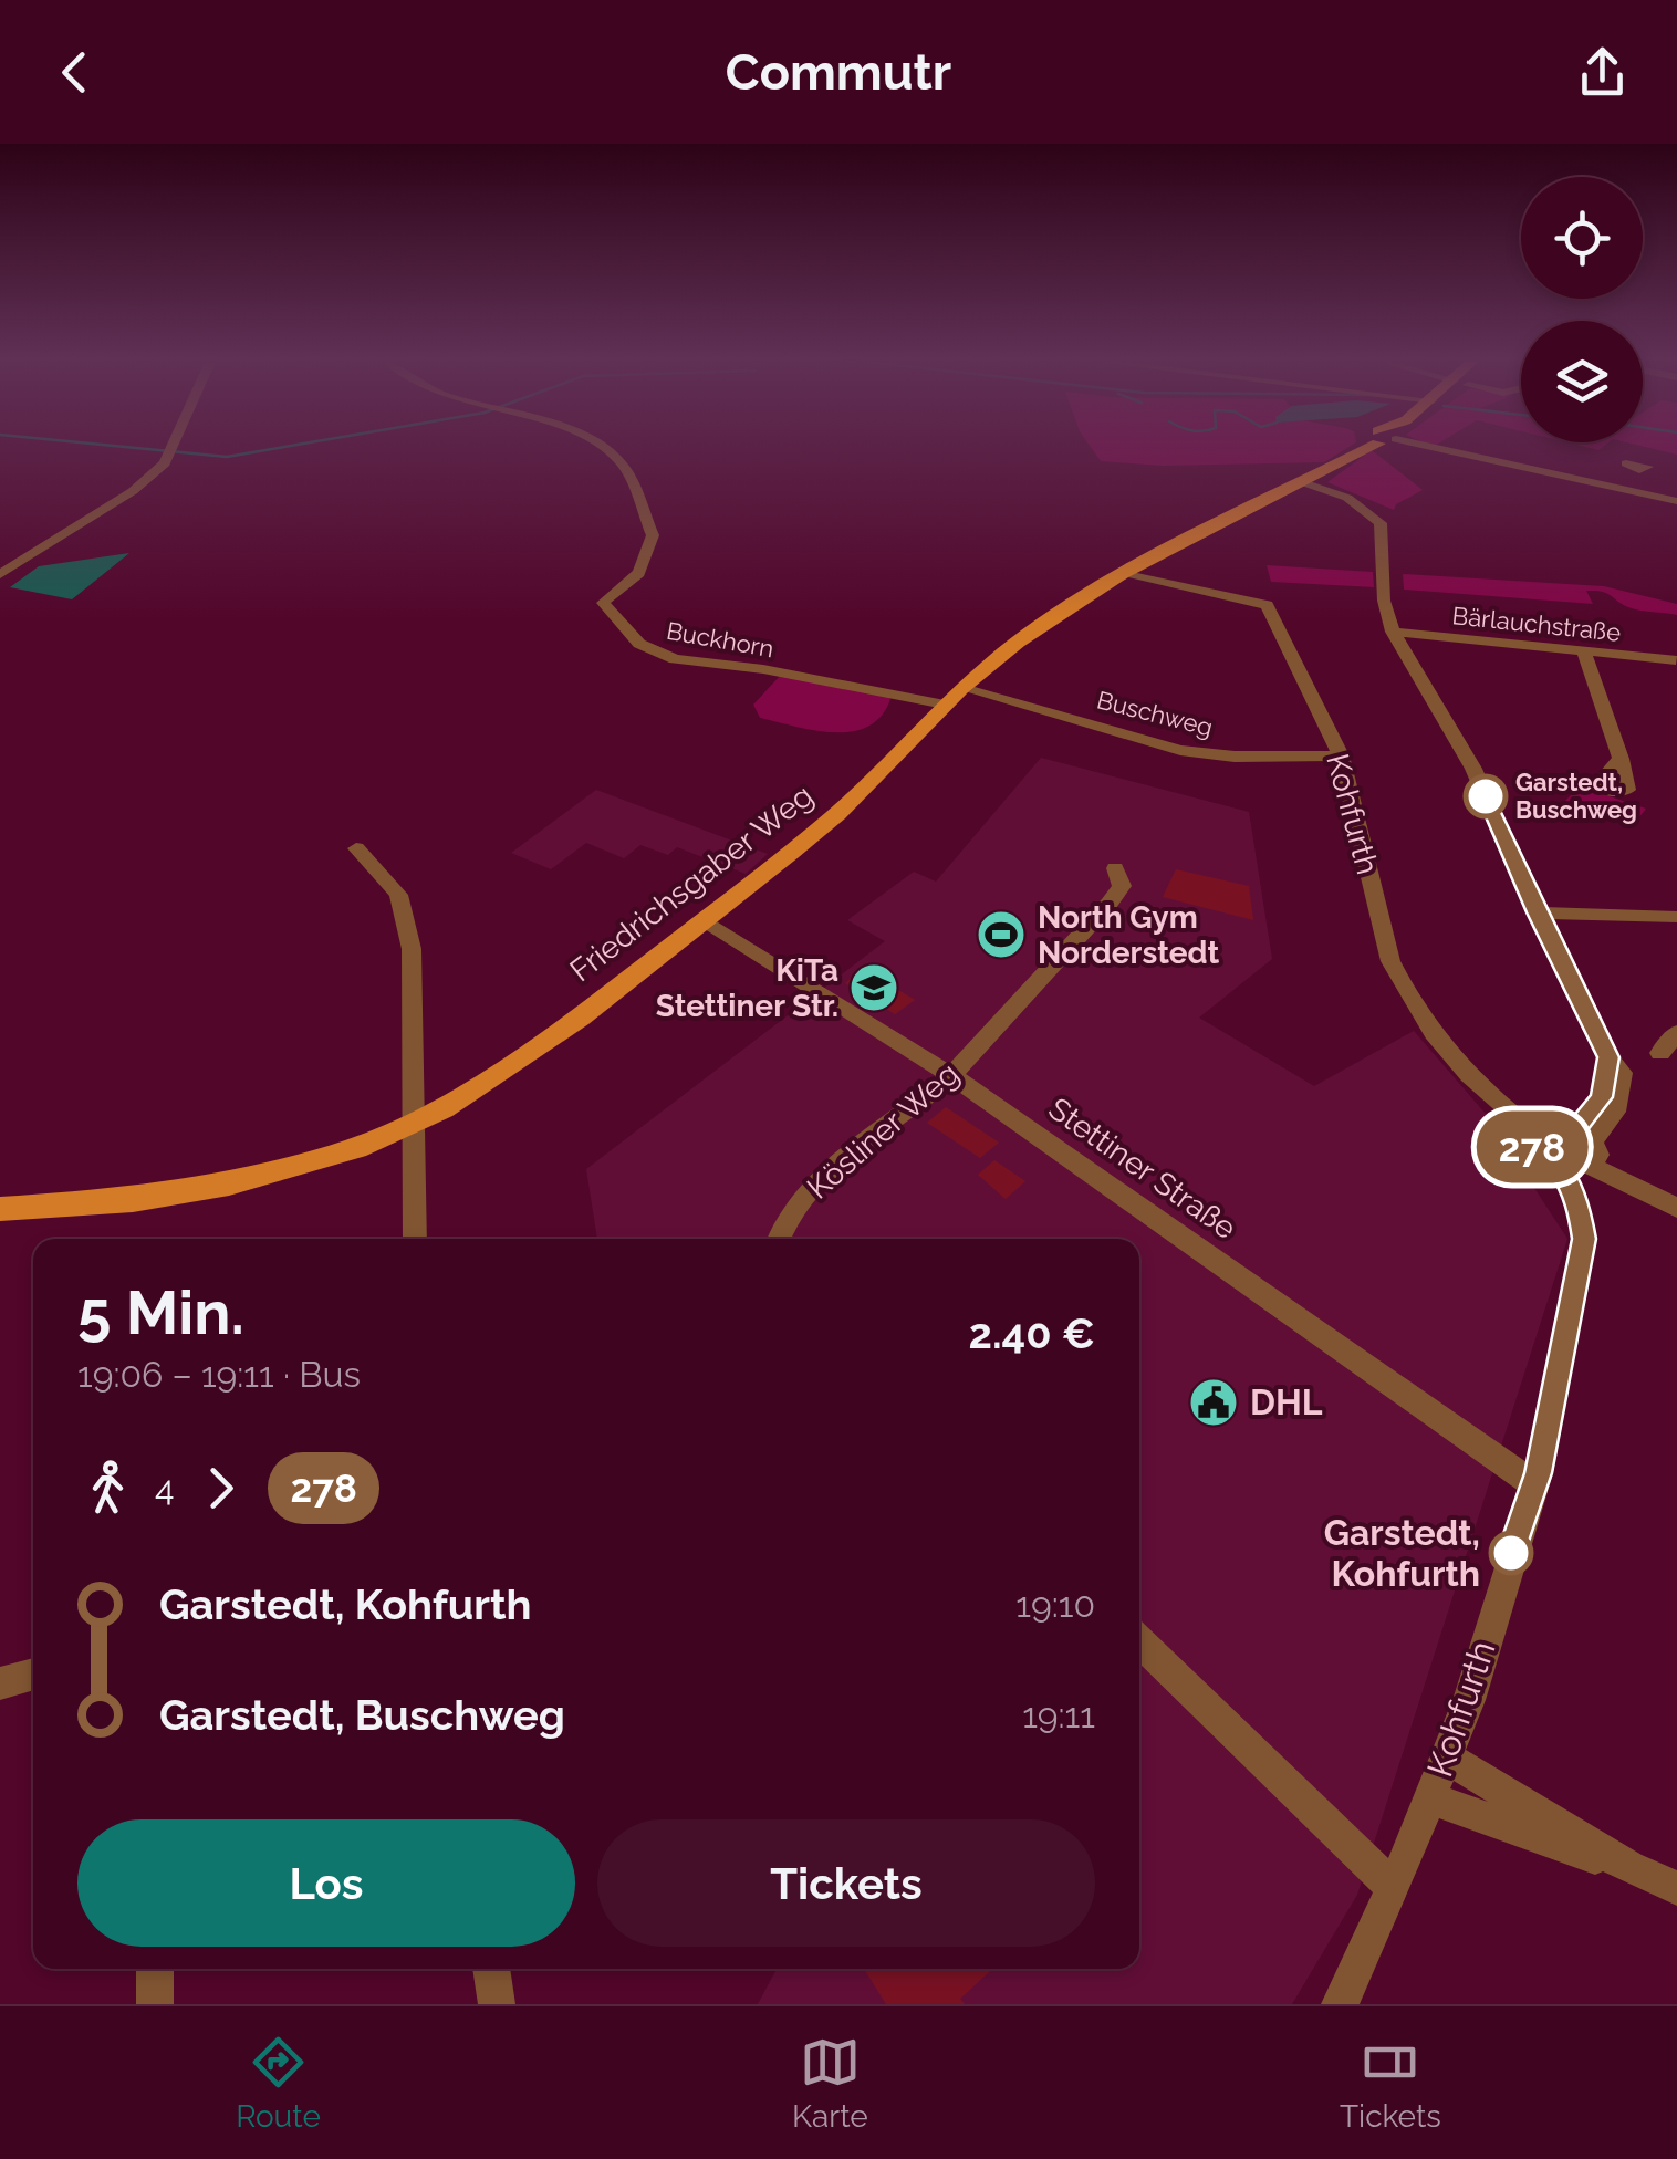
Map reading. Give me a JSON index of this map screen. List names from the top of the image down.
{
  "streets": {
    "main road": ["Friedrichsgaber Weg"],
    "street": [
      "Bärlauchstraße",
      "Buckhorn",
      "Buschweg",
      "Kohfurth",
      "Kösliner Weg",
      "Stettiner Straße"
    ]
  },
  "crossings": [
    ["Buckhorn", "Buschweg"],
    ["Buckhorn", "Friedrichsgaber Weg"],
    ["Buschweg", "Kohfurth"],
    ["Buschweg", "Friedrichsgaber Weg"],
    ["Kohfurth", "Friedrichsgaber Weg"],
    ["Kohfurth", "Stettiner Straße"],
    ["Friedrichsgaber Weg", "Stettiner Straße"],
    ["Kösliner Weg", "Stettiner Straße"]
  ],
  "places": {
    "other": ["Garstedt, Buschweg", "Garstedt, Kohfurth"],
    "sports": ["North Gym Norderstedt"],
    "school or university": ["KiTa Stettiner Str."],
    "public building": ["DHL"]
  },
  "lines": ["bus line 278"],
  "page": {
    "header": "Commutr",
    "on_map": "278",
    "heading": ["5 Min.", "19:06 – 19:11 · Bus", "2.40 €"],
    "legs": ["4", "278"],
    "list": [
      {
        "name": "Garstedt, Kohfurth",
        "value": "19:10"
      },
      {
        "name": "Garstedt, Buschweg",
        "value": "19:11"
      }
    ],
    "buttons": ["Los", "Tickets"],
    "tabs": ["Route", "Karte", "Tickets"]
  }
}
